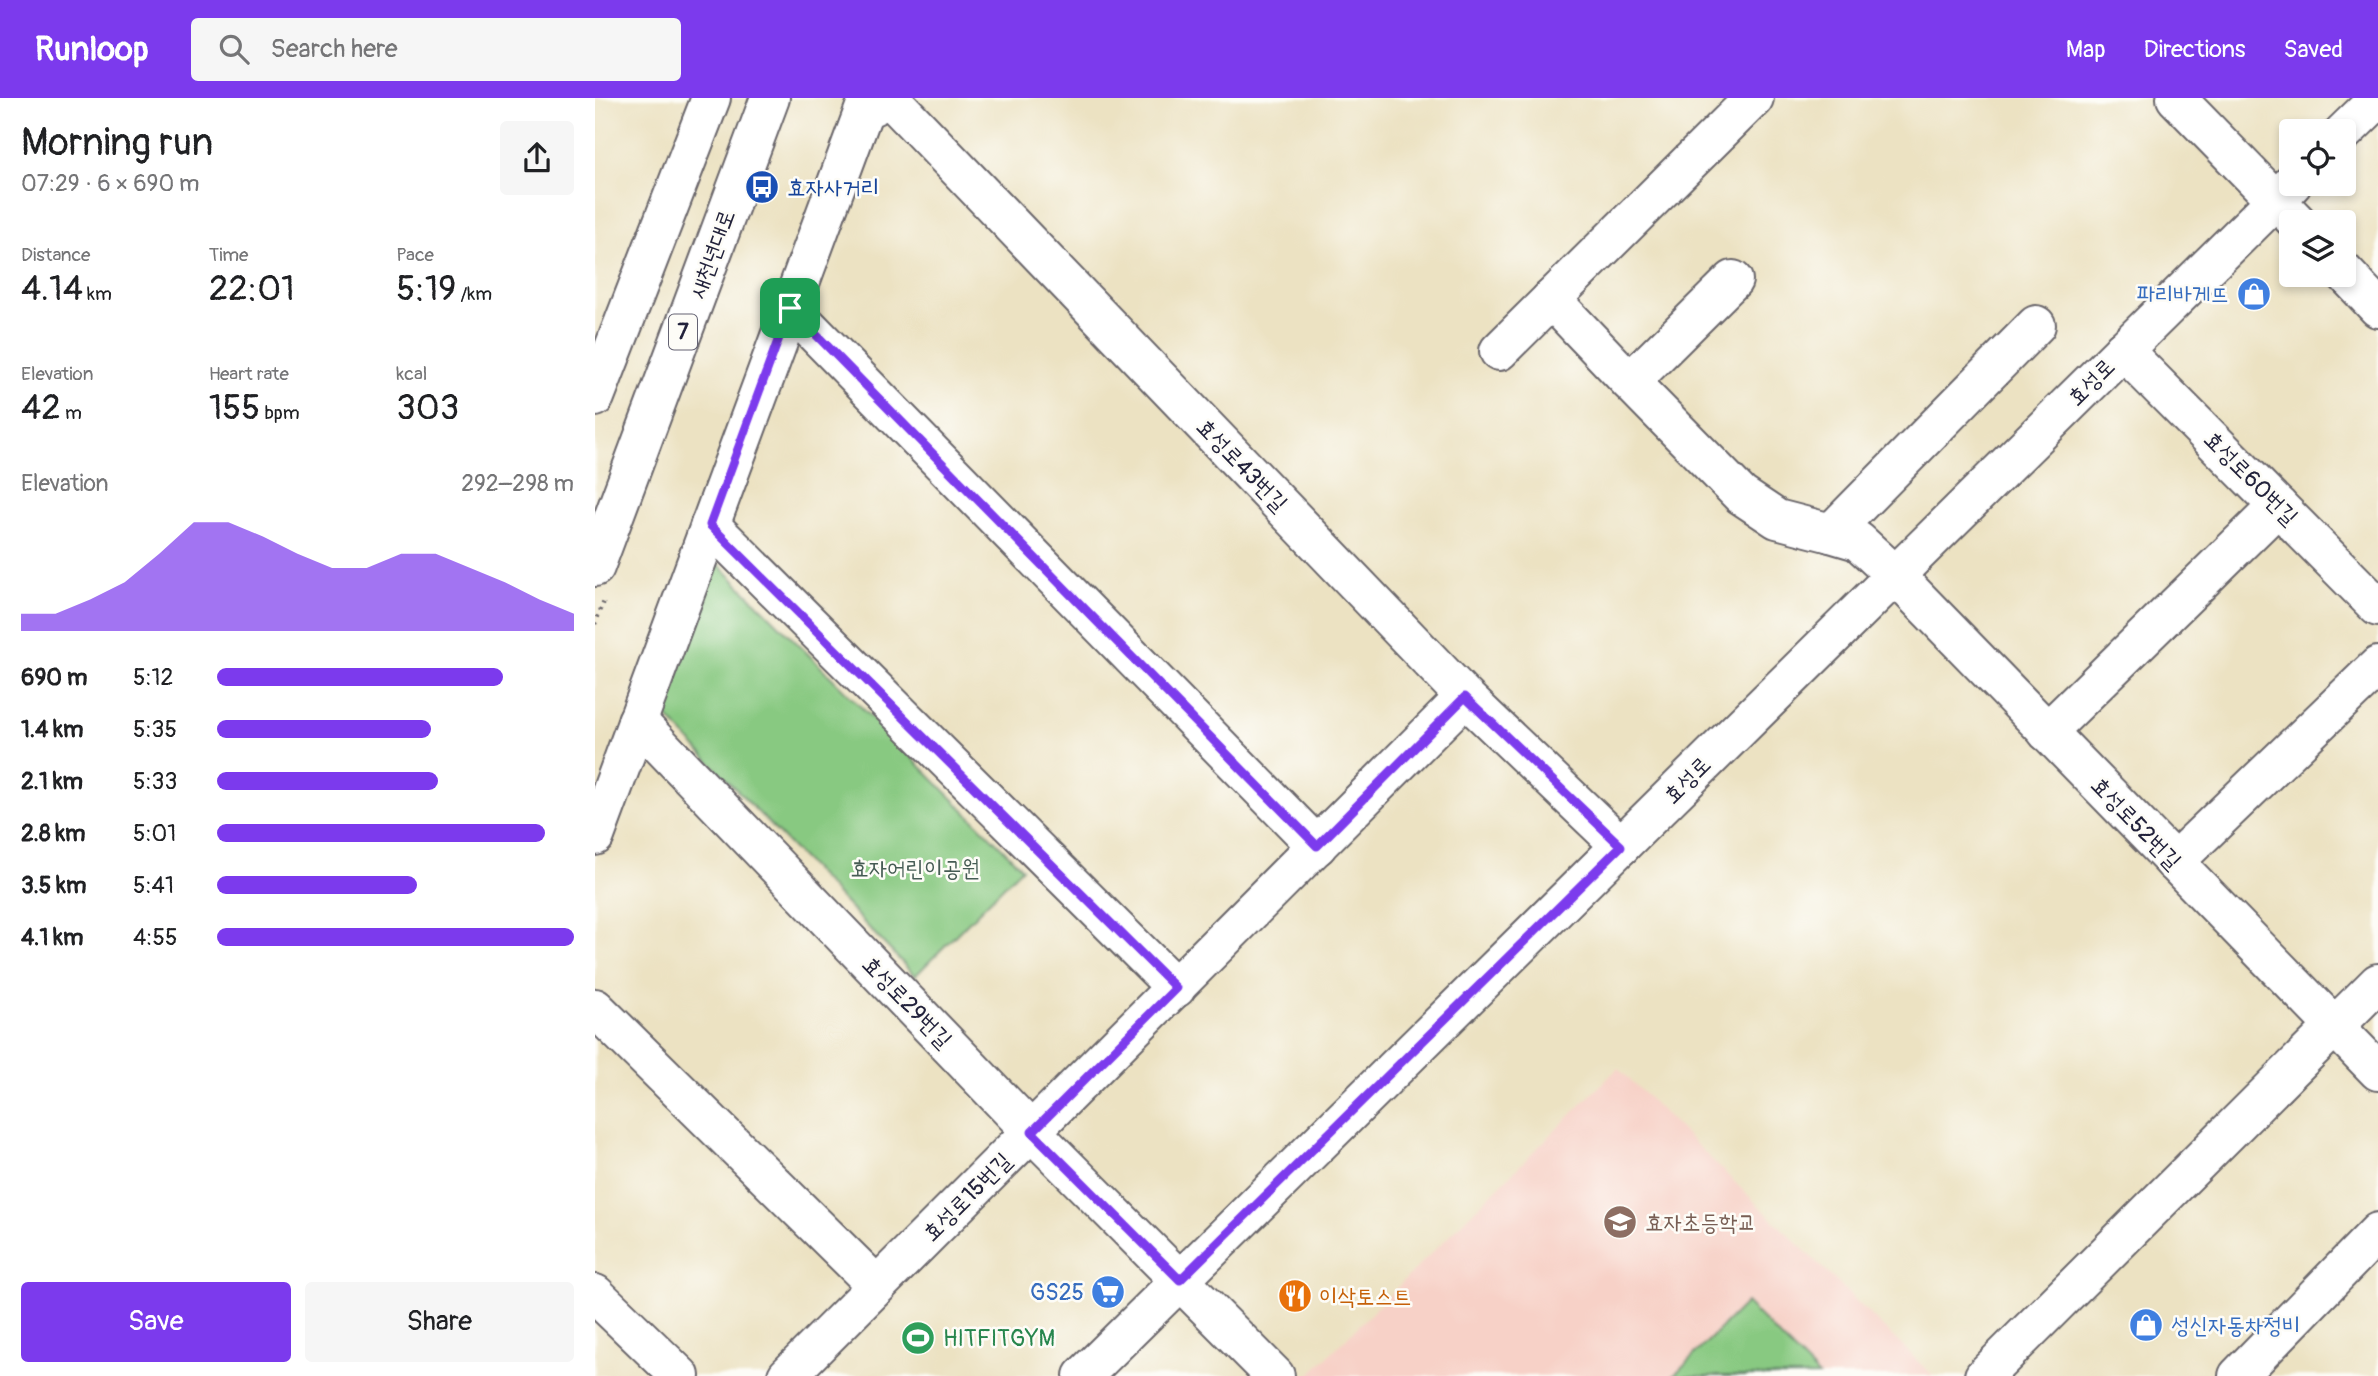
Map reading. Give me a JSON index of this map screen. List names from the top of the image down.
{
  "streets": {
    "street": [
      "새천년대로",
      "7",
      "효성로",
      "효성로43번길",
      "효성로60번길",
      "효성로52번길",
      "효성로29번길",
      "효성로15번길"
    ]
  },
  "crossings": [
    ["효성로", "효성로43번길"],
    ["효성로", "효성로60번길"],
    ["효성로", "효성로52번길"],
    ["효성로", "효성로29번길"],
    ["효성로43번길", "효성로15번길"],
    ["효성로29번길", "효성로15번길"]
  ],
  "parks": ["효자어린이공원"],
  "places": {
    "bus stop": ["효자사거리"],
    "shop": ["파리바게뜨", "성신자동차정비"],
    "school or university": ["효자초등학교"],
    "supermarket": ["GS25"],
    "restaurant": ["이삭토스트"],
    "sports": ["HITFITGYM"]
  },
  "page": {
    "header": "Runloop",
    "search": "Search here",
    "nav": ["Map", "Directions", "Saved"],
    "heading": ["Morning run", "07:29 · 6 × 690 m"],
    "stats": [
      ["Distance", "4.14 km"],
      ["Time", "22:01"],
      ["Pace", "5:19 /km"],
      ["Elevation", "42 m"],
      ["Heart rate", "155 bpm"],
      ["kcal", "303"]
    ],
    "chart": ["Elevation", "292–298 m"],
    "list": [
      {
        "name": "690 m",
        "note": "5:12"
      },
      {
        "name": "1.4 km",
        "note": "5:35"
      },
      {
        "name": "2.1 km",
        "note": "5:33"
      },
      {
        "name": "2.8 km",
        "note": "5:01"
      },
      {
        "name": "3.5 km",
        "note": "5:41"
      },
      {
        "name": "4.1 km",
        "note": "4:55"
      }
    ],
    "buttons": ["Save", "Share"]
  }
}
